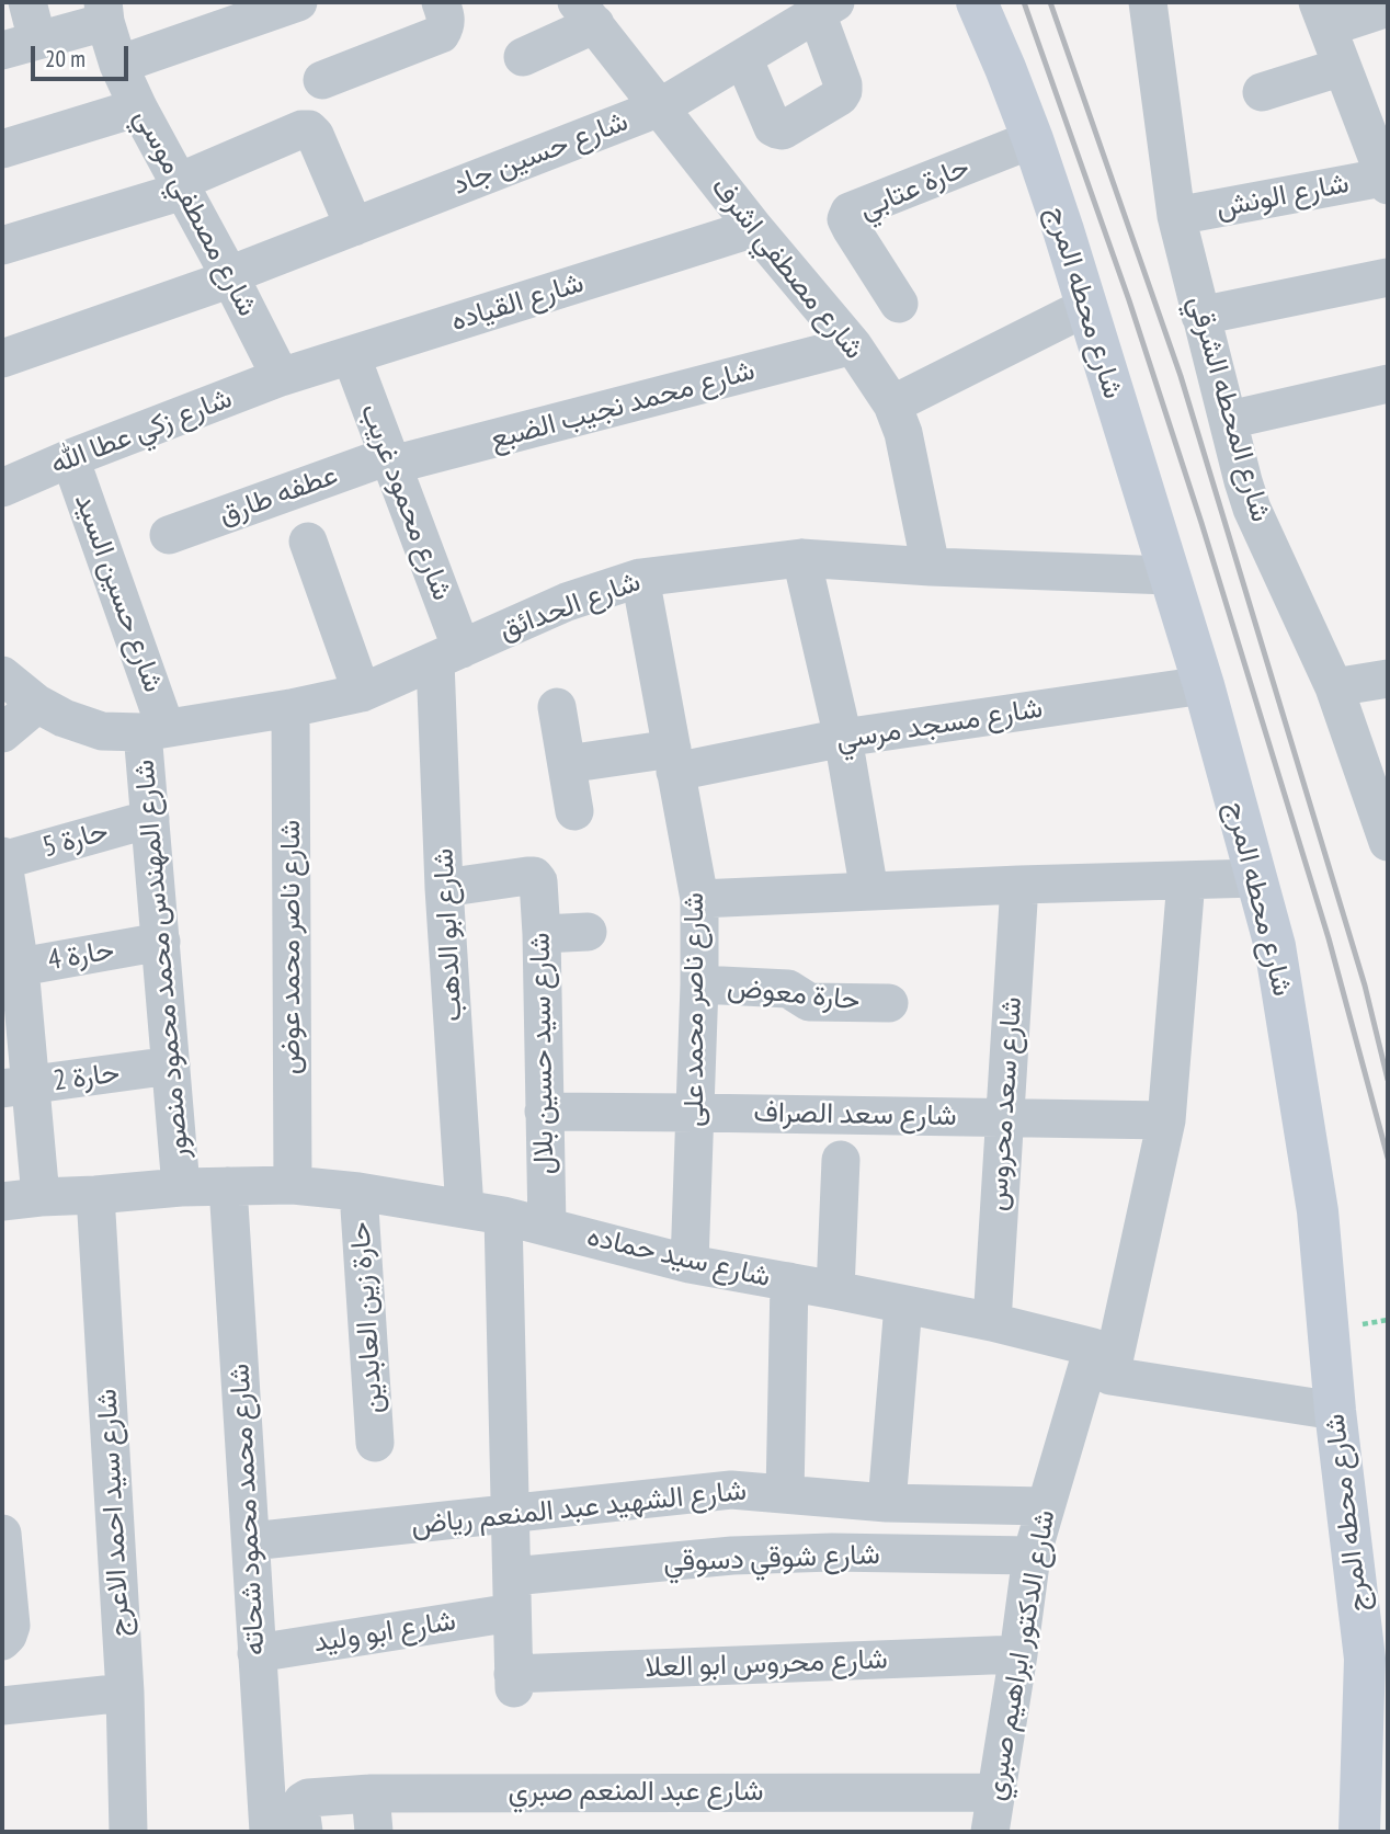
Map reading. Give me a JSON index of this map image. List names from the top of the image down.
{
  "streets": {
    "main road": ["شارع محطه المرج"],
    "street": [
      "شارع حسين جاد",
      "حارة عتابي",
      "شارع الونش",
      "شارع مصطفي موسي",
      "شارع مصطفي اشرف",
      "شارع القياده",
      "شارع محمد نجيب الضبع",
      "شارع المحطه الشرقي",
      "شارع زكي عطا الله",
      "عطفه طارق",
      "شارع محمود غريب",
      "شارع حسين السيد",
      "شارع الحدائق",
      "شارع مسجد مرسي",
      "حارة 5",
      "شارع ابو الدهب",
      "شارع ناصر محمد عوض",
      "حارة 4",
      "شارع المهندس محمد محمود منصور",
      "حارة معوض",
      "شارع ناصر محمد على",
      "شارع سيد حسين بلال",
      "حارة 2",
      "شارع سعد محروس",
      "شارع سعد الصراف",
      "شارع سيد حماده",
      "حارة زين العابدين",
      "شارع الشهيد عبد المنعم رياض",
      "شارع محمد محمود شحاته",
      "شارع سيد احمد الاعرج",
      "شارع شوقي دسوقي",
      "شارع ابو وليد",
      "شارع الدكتور ابراهيم صبري",
      "شارع محروس ابو العلا",
      "شارع عبد المنعم صبري"
    ]
  },
  "crossings": [
    ["شارع حسين جاد", "شارع مصطفي موسي"],
    ["شارع حسين جاد", "شارع مصطفي اشرف"],
    ["حارة عتابي", "شارع محطه المرج"],
    ["شارع الونش", "شارع المحطه الشرقي"],
    ["شارع مصطفي موسي", "شارع القياده"],
    ["شارع مصطفي موسي", "شارع زكي عطا الله"],
    ["شارع مصطفي اشرف", "شارع القياده"],
    ["شارع مصطفي اشرف", "شارع محمد نجيب الضبع"],
    ["شارع مصطفي اشرف", "شارع الحدائق"],
    ["شارع القياده", "شارع زكي عطا الله"],
    ["شارع القياده", "شارع محمود غريب"],
    ["شارع محطه المرج", "شارع الحدائق"],
    ["شارع محطه المرج", "شارع مسجد مرسي"],
    ["شارع محطه المرج", "شارع سيد حماده"],
    ["شارع محمد نجيب الضبع", "عطفه طارق"],
    ["شارع محمد نجيب الضبع", "شارع محمود غريب"],
    ["شارع زكي عطا الله", "شارع حسين السيد"],
    ["عطفه طارق", "شارع محمود غريب"],
    ["شارع محمود غريب", "شارع الحدائق"],
    ["شارع محمود غريب", "شارع ابو الدهب"],
    ["شارع حسين السيد", "شارع الحدائق"],
    ["شارع حسين السيد", "شارع المهندس محمد محمود منصور"],
    ["شارع الحدائق", "شارع ابو الدهب"],
    ["شارع الحدائق", "شارع ناصر محمد عوض"],
    ["شارع الحدائق", "شارع المهندس محمد محمود منصور"],
    ["شارع الحدائق", "شارع ناصر محمد على"],
    ["شارع مسجد مرسي", "شارع ناصر محمد على"],
    ["حارة 5", "شارع المهندس محمد محمود منصور"],
    ["شارع ابو الدهب", "شارع سيد حسين بلال"],
    ["شارع ابو الدهب", "شارع سيد حماده"],
    ["شارع ناصر محمد عوض", "شارع سيد حماده"],
    ["حارة 4", "شارع المهندس محمد محمود منصور"],
    ["شارع المهندس محمد محمود منصور", "حارة 2"],
    ["شارع المهندس محمد محمود منصور", "شارع سيد حماده"],
    ["حارة معوض", "شارع ناصر محمد على"],
    ["شارع ناصر محمد على", "شارع سعد الصراف"],
    ["شارع ناصر محمد على", "شارع سيد حماده"],
    ["شارع سيد حسين بلال", "شارع سعد الصراف"],
    ["شارع سيد حسين بلال", "شارع سيد حماده"],
    ["شارع سعد محروس", "شارع سعد الصراف"],
    ["شارع سعد محروس", "شارع سيد حماده"],
    ["شارع سعد الصراف", "شارع الدكتور ابراهيم صبري"],
    ["شارع سيد حماده", "حارة زين العابدين"],
    ["شارع سيد حماده", "شارع محمد محمود شحاته"],
    ["شارع سيد حماده", "شارع سيد احمد الاعرج"],
    ["شارع سيد حماده", "شارع الدكتور ابراهيم صبري"],
    ["شارع الشهيد عبد المنعم رياض", "شارع محمد محمود شحاته"],
    ["شارع الشهيد عبد المنعم رياض", "شارع الدكتور ابراهيم صبري"],
    ["شارع محمد محمود شحاته", "شارع ابو وليد"],
    ["شارع محمد محمود شحاته", "شارع عبد المنعم صبري"],
    ["شارع شوقي دسوقي", "شارع ابو وليد"],
    ["شارع شوقي دسوقي", "شارع الدكتور ابراهيم صبري"],
    ["شارع شوقي دسوقي", "شارع محروس ابو العلا"],
    ["شارع ابو وليد", "شارع محروس ابو العلا"],
    ["شارع الدكتور ابراهيم صبري", "شارع محروس ابو العلا"],
    ["شارع الدكتور ابراهيم صبري", "شارع عبد المنعم صبري"]
  ],
  "scale_bar": "20 m"
}
